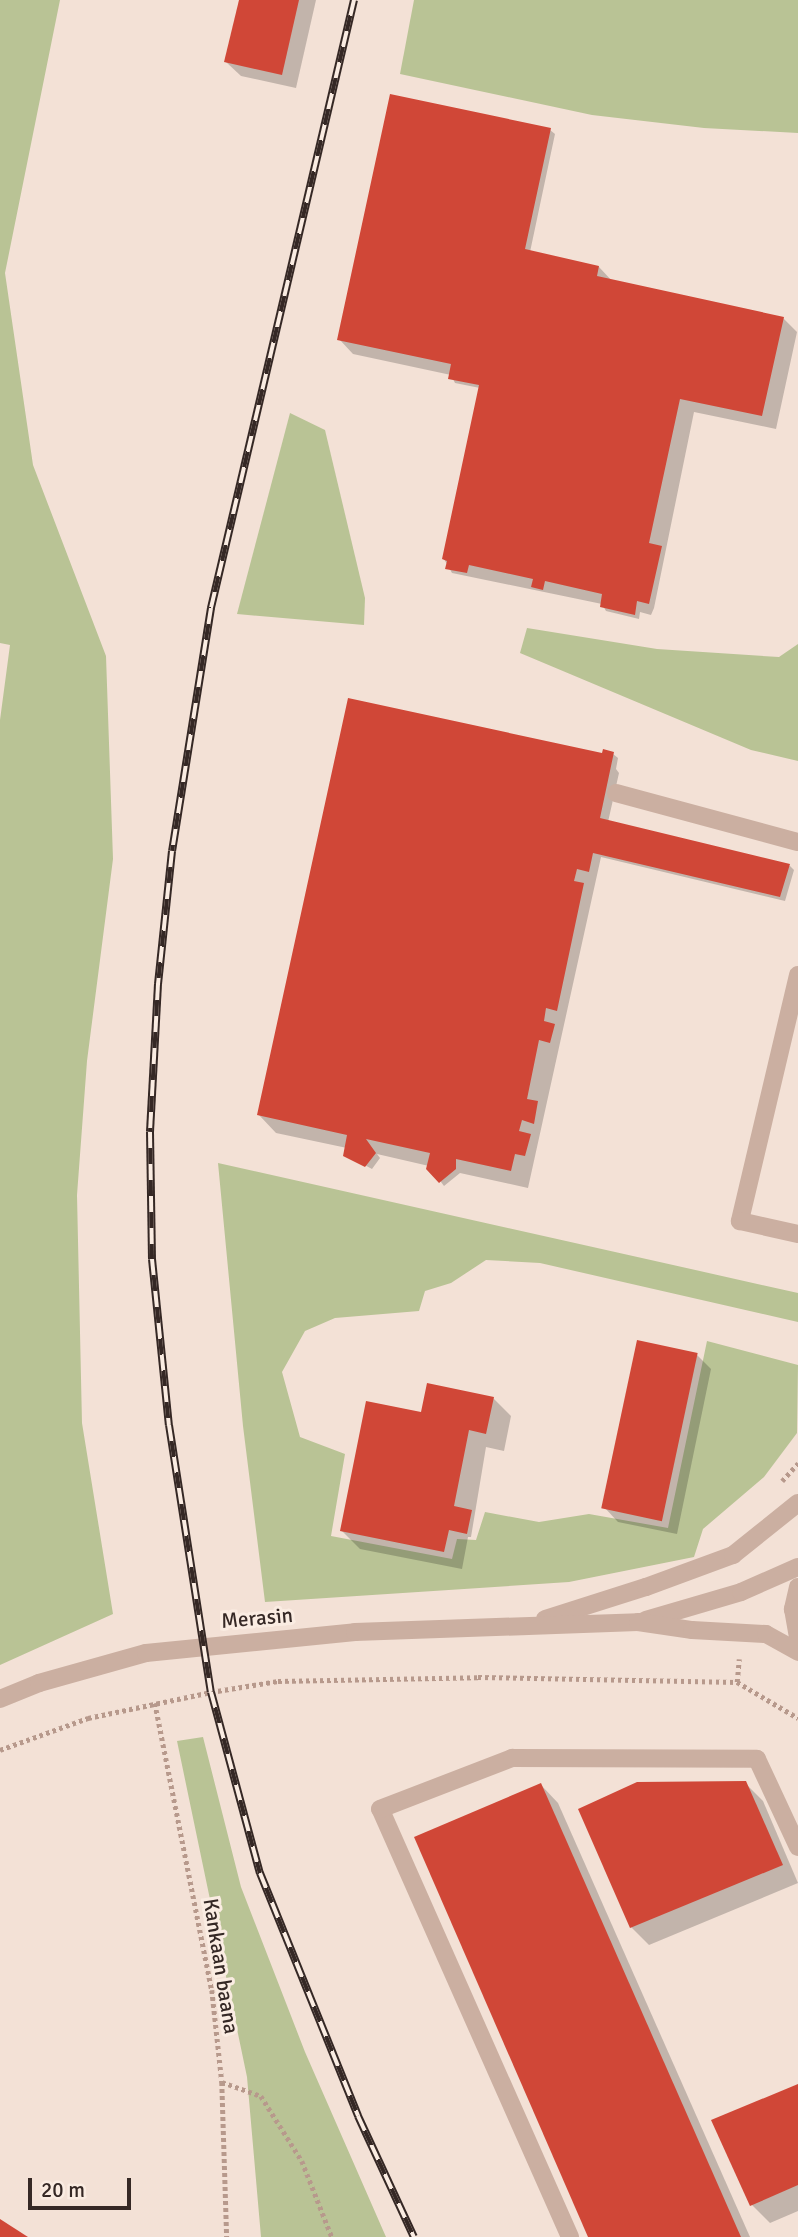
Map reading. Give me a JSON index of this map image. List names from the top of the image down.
{
  "streets": {
    "street": ["Merasin"],
    "path": ["Kankaan baana"]
  },
  "scale_bar": "20 m"
}
